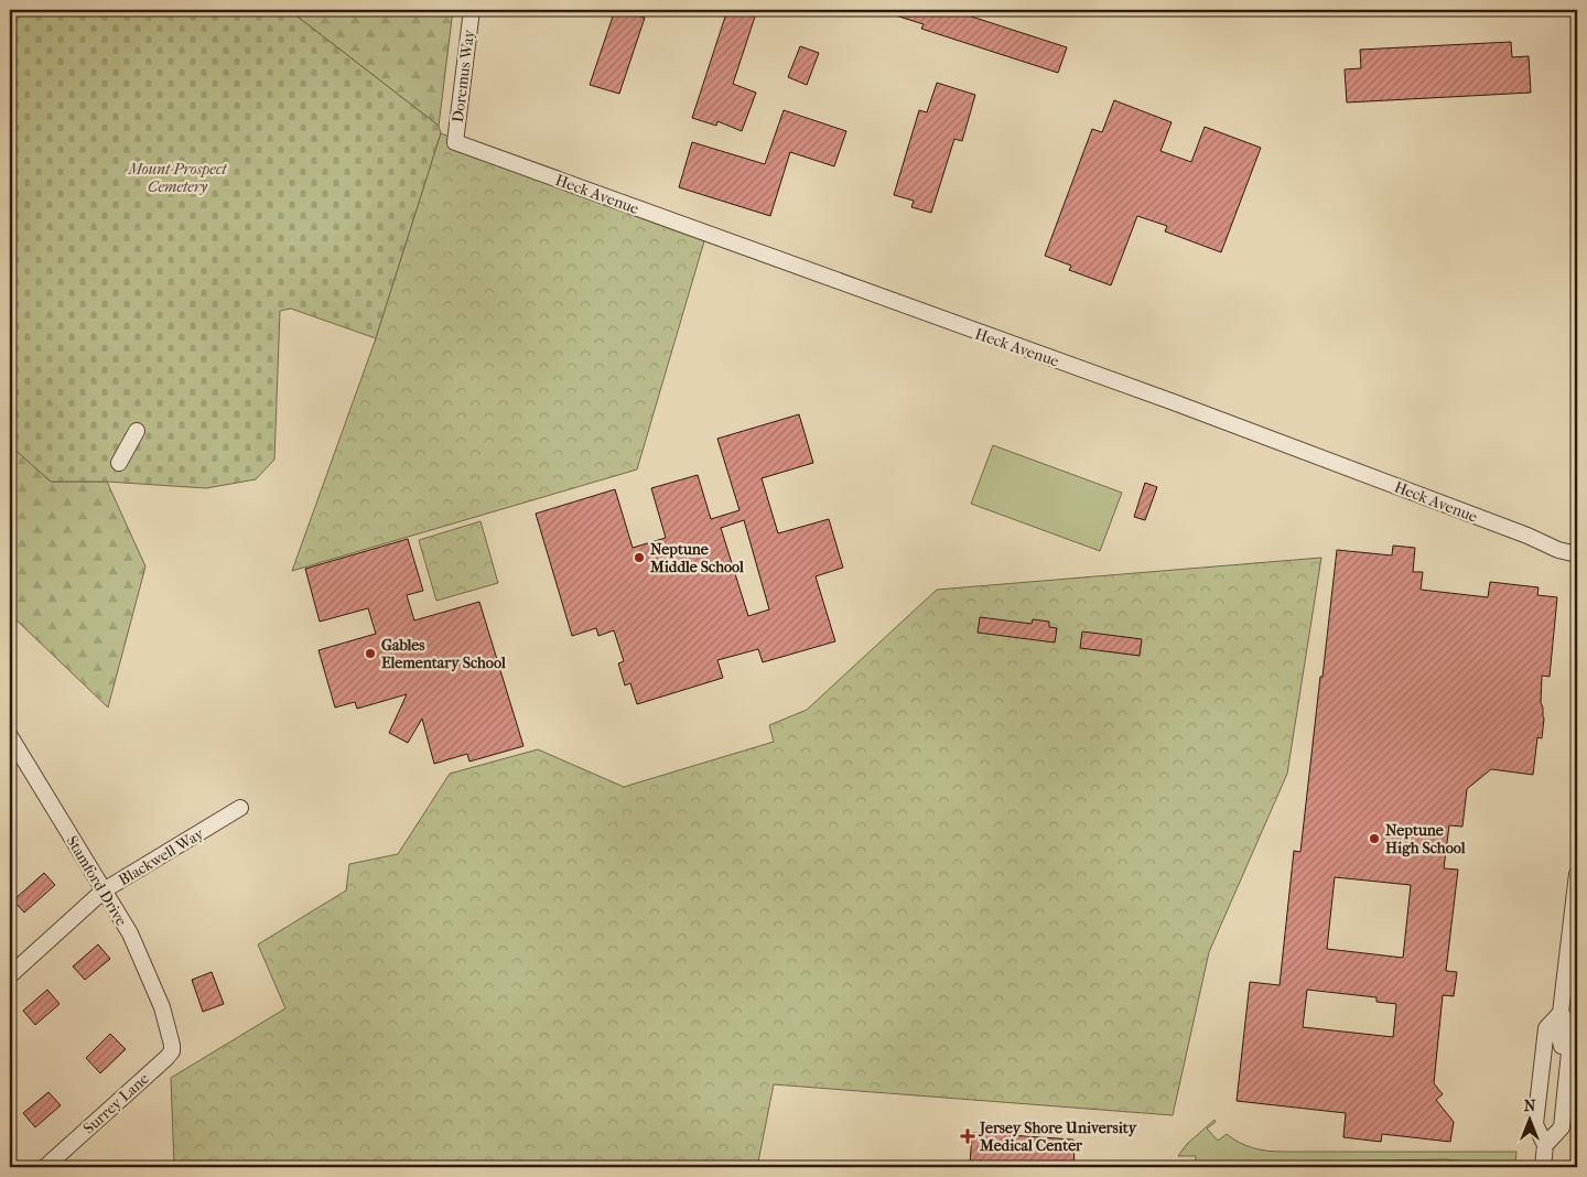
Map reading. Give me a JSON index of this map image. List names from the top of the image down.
{
  "streets": {
    "street": [
      "Doremus Way",
      "Heck Avenue",
      "Blackwell Way",
      "Stamford Drive",
      "Surrey Lane"
    ]
  },
  "crossings": [
    ["Doremus Way", "Heck Avenue"],
    ["Blackwell Way", "Stamford Drive"],
    ["Stamford Drive", "Surrey Lane"]
  ],
  "parks": ["Mount Prospect Cemetery"],
  "places": {
    "other": ["Neptune Middle School", "Gables Elementary School", "Neptune High School"],
    "health": ["Jersey Shore University Medical Center"]
  },
  "north": "top"
}
